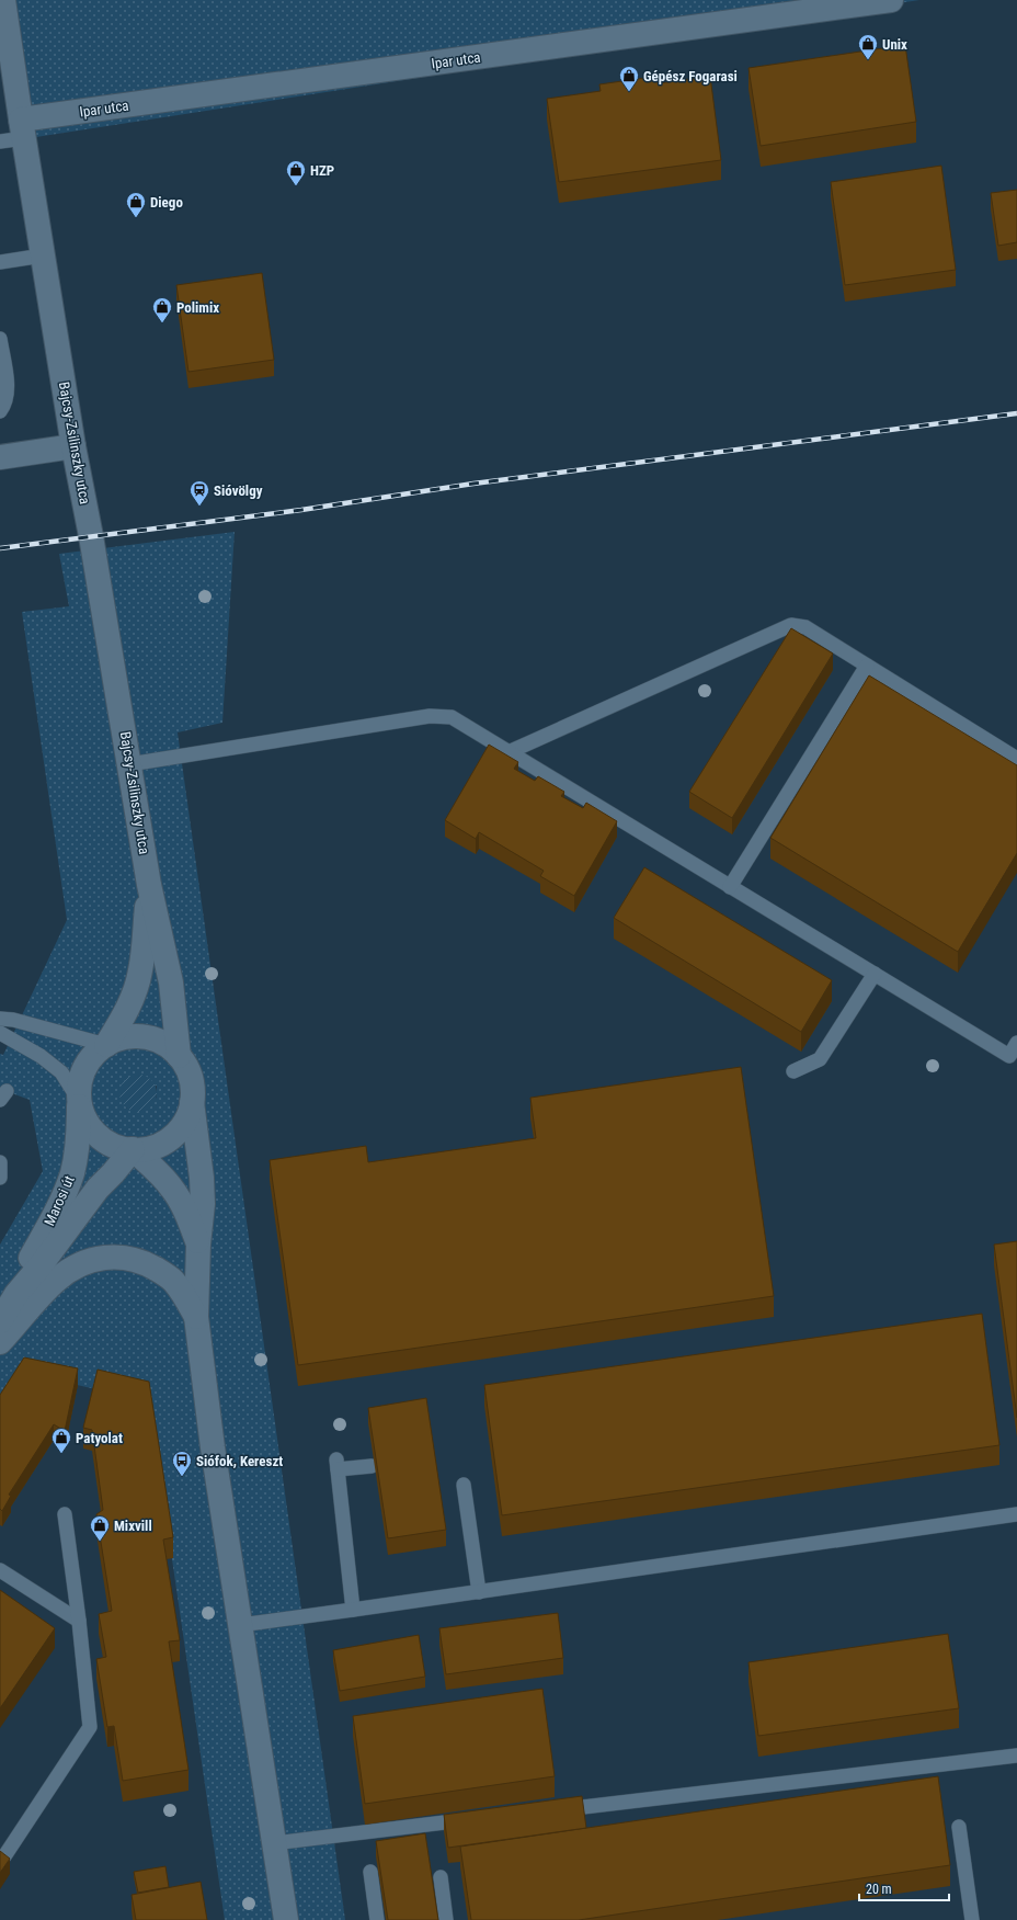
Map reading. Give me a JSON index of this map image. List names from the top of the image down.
{
  "streets": {
    "street": ["Ipar utca", "Bajcsy-Zsilinszky utca", "Marosi út"]
  },
  "crossings": [
    ["Ipar utca", "Bajcsy-Zsilinszky utca"],
    ["Bajcsy-Zsilinszky utca", "Marosi út"]
  ],
  "places": {
    "shop": [
      "Unix",
      "Gépész Fogarasi",
      "HZP",
      "Diego",
      "Polimix",
      "Patyolat",
      "Mixvill"
    ],
    "station": ["Sióvölgy"],
    "bus stop": ["Siófok, Kereszt"]
  },
  "scale_bar": "20 m"
}
